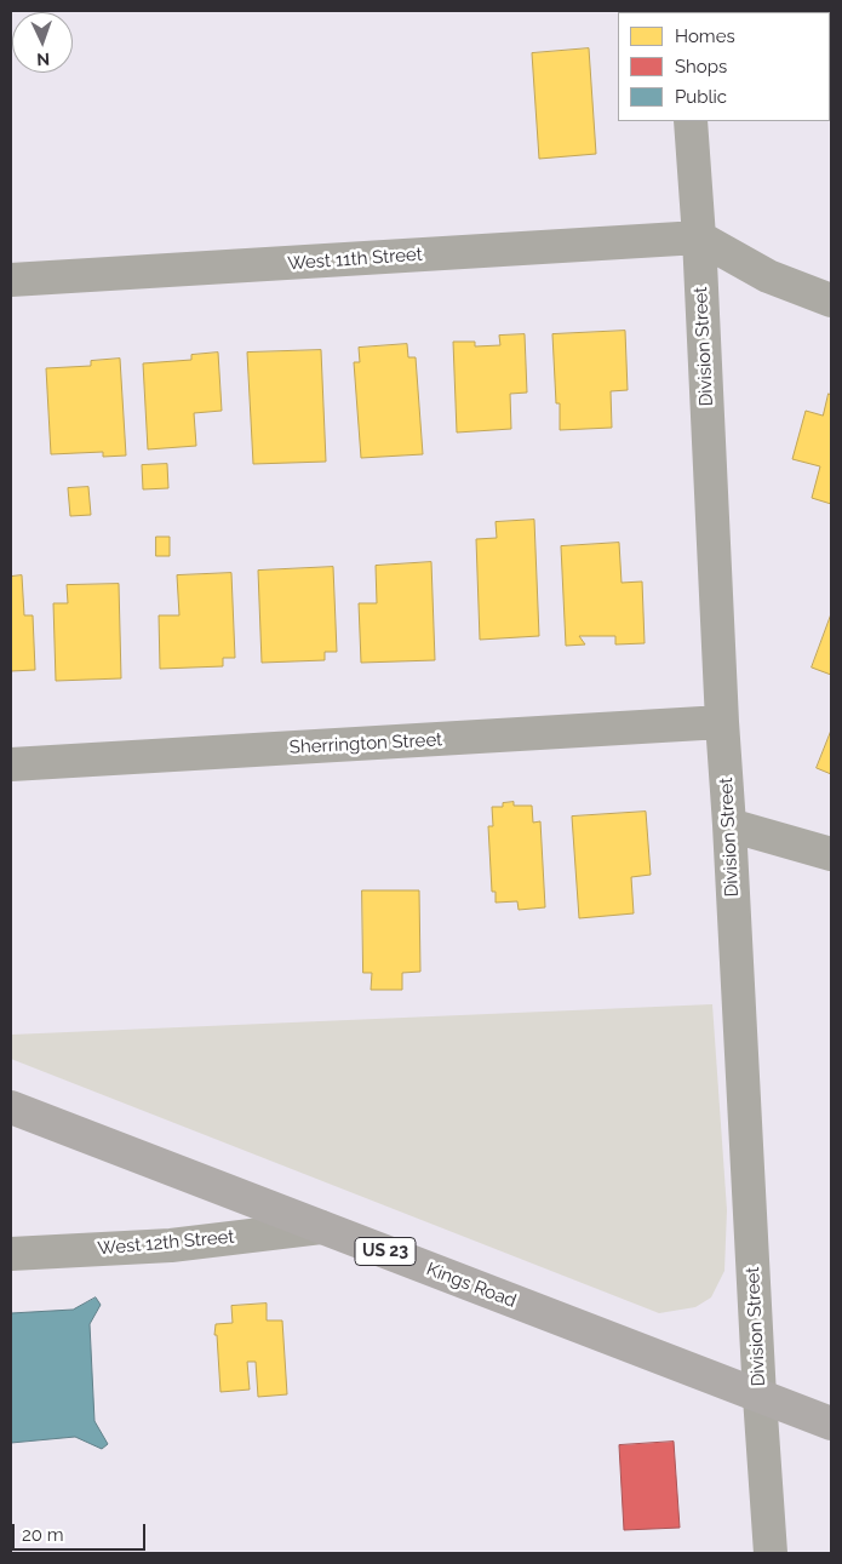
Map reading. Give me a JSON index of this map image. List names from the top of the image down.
{
  "streets": {
    "main road": ["US 23", "Kings Road"],
    "street": [
      "West 11th Street",
      "Division Street",
      "Sherrington Street",
      "West 12th Street"
    ]
  },
  "crossings": [
    ["West 11th Street", "Division Street"],
    ["Division Street", "Sherrington Street"],
    ["Division Street", "Kings Road"],
    ["West 12th Street", "Kings Road"]
  ],
  "legend": ["Homes", "Shops", "Public"],
  "scale_bar": "20 m",
  "north": "bottom"
}
